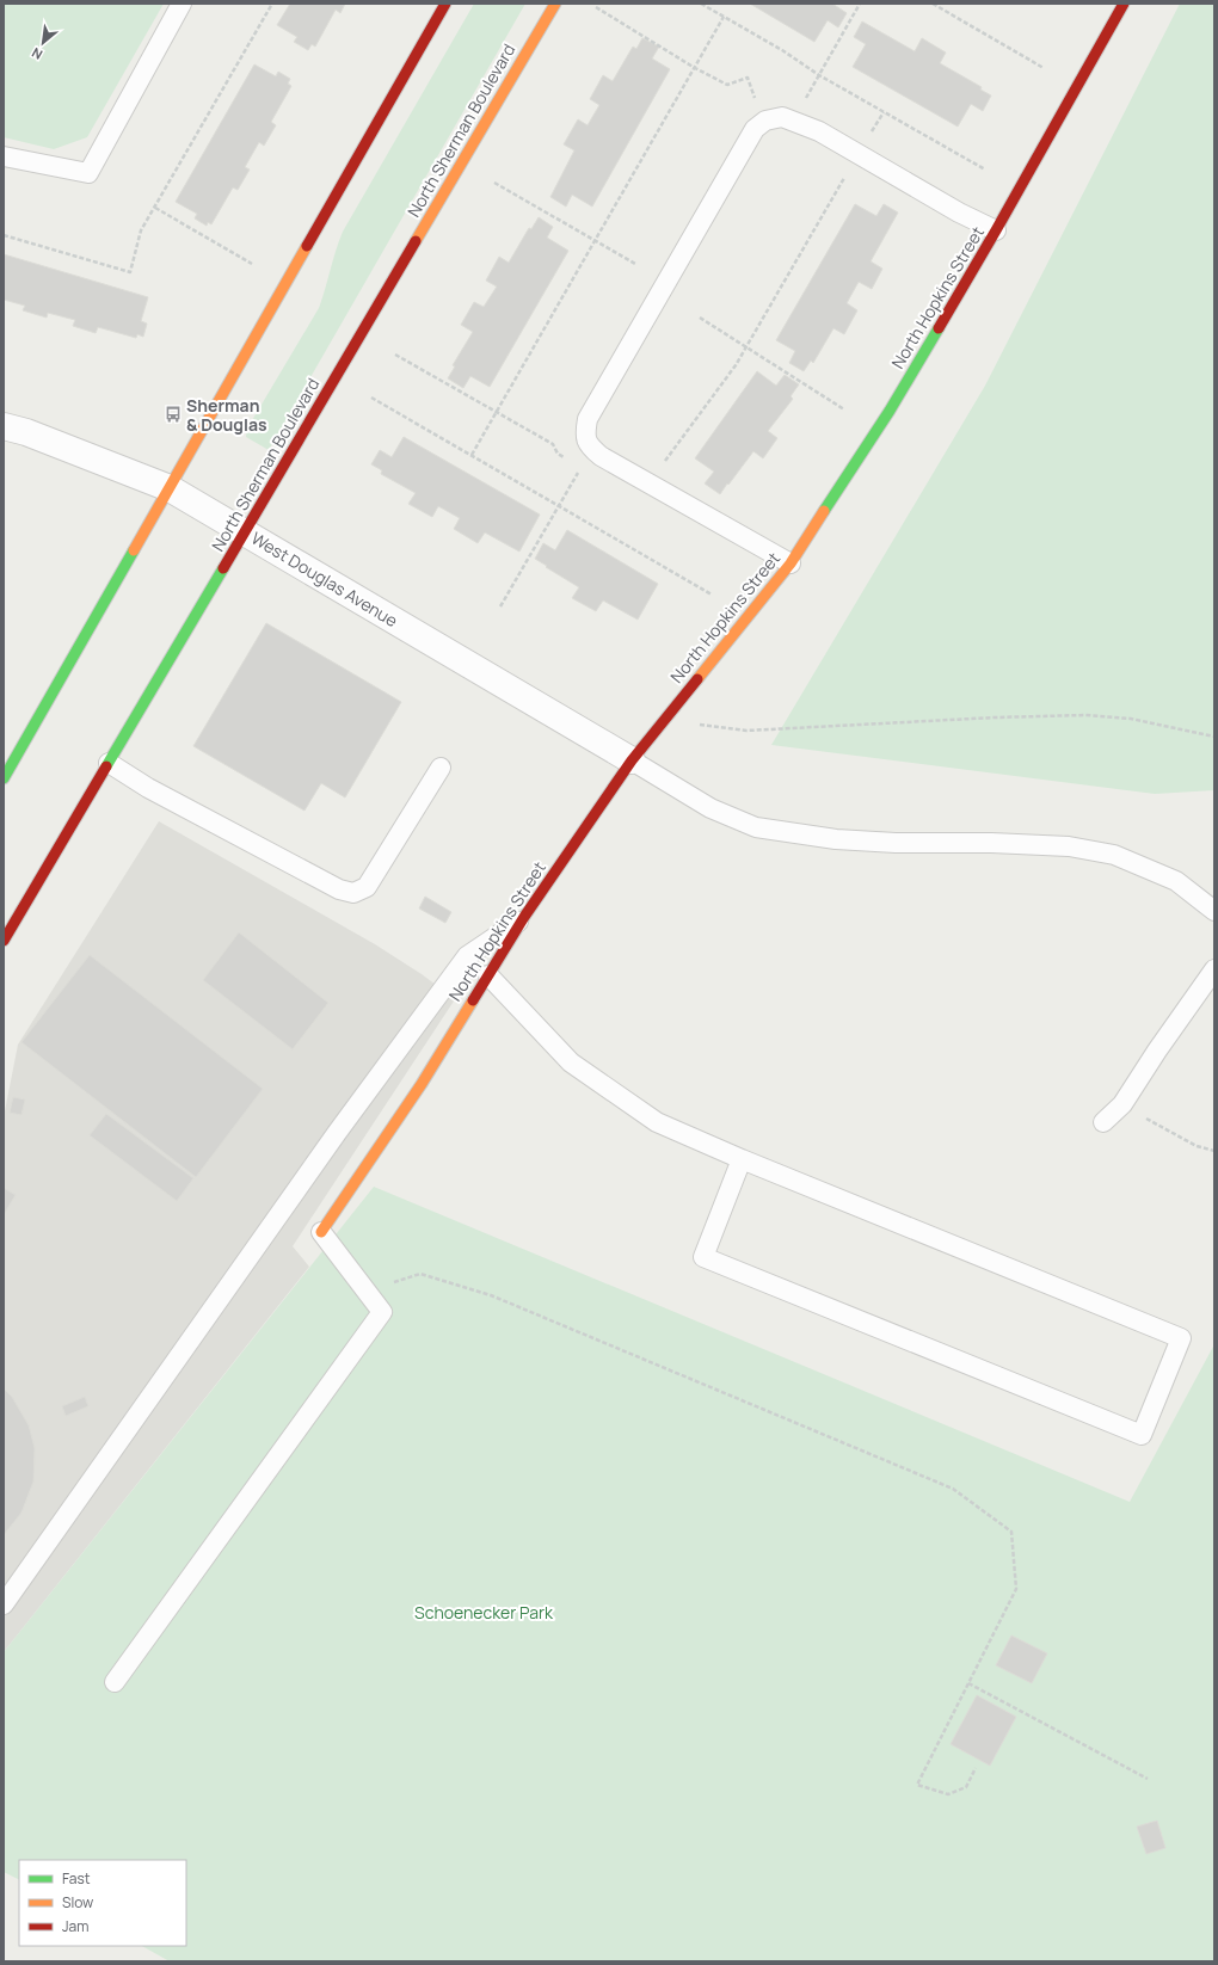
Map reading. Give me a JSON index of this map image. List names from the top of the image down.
{
  "streets": {
    "main road": ["North Sherman Boulevard", "North Hopkins Street"],
    "street": ["West Douglas Avenue"]
  },
  "crossings": [
    ["North Sherman Boulevard", "West Douglas Avenue"],
    ["North Hopkins Street", "West Douglas Avenue"]
  ],
  "parks": ["Schoenecker Park"],
  "places": {
    "bus stop": ["Sherman & Douglas"]
  },
  "legend": ["Fast", "Slow", "Jam"],
  "north": "bottom left"
}
